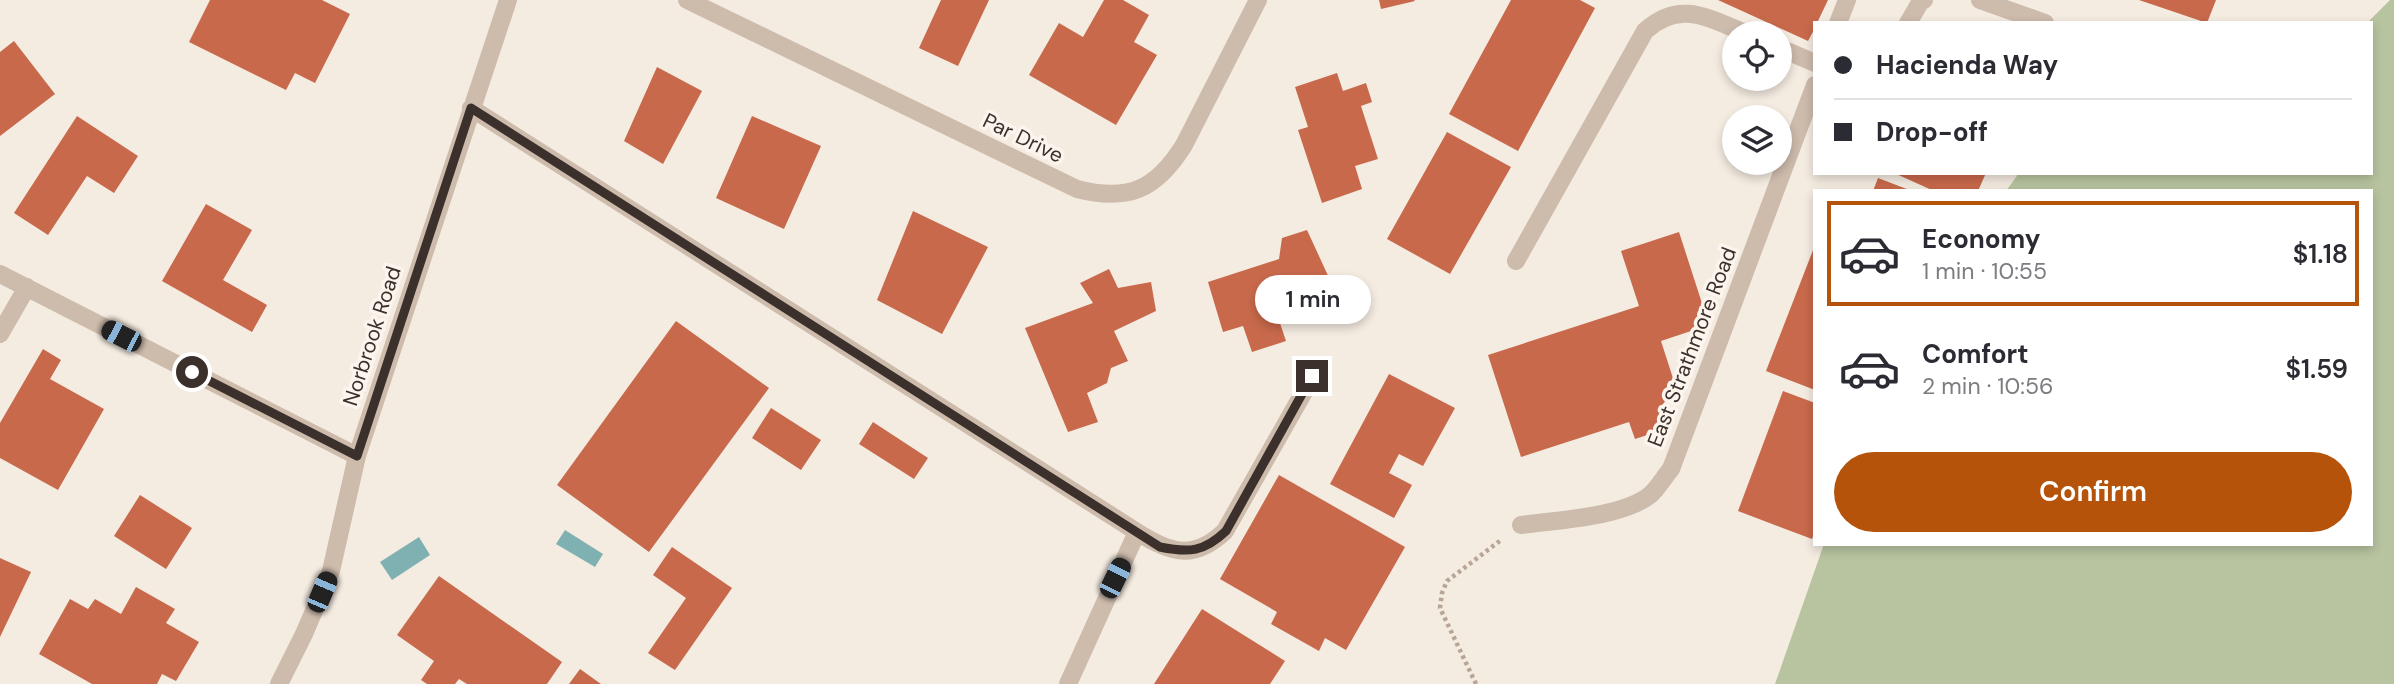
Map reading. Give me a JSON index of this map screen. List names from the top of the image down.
{
  "streets": {
    "street": ["Par Drive", "Norbrook Road", "East Strathmore Road"]
  },
  "page": {
    "banner": ["Hacienda Way", "Drop-off"],
    "list": [
      {
        "name": "Economy",
        "note": "1 min · 10:55",
        "value": "$1.18"
      },
      {
        "name": "Comfort",
        "note": "2 min · 10:56",
        "value": "$1.59"
      }
    ],
    "bubble": "1 min",
    "buttons": "Confirm"
  }
}
